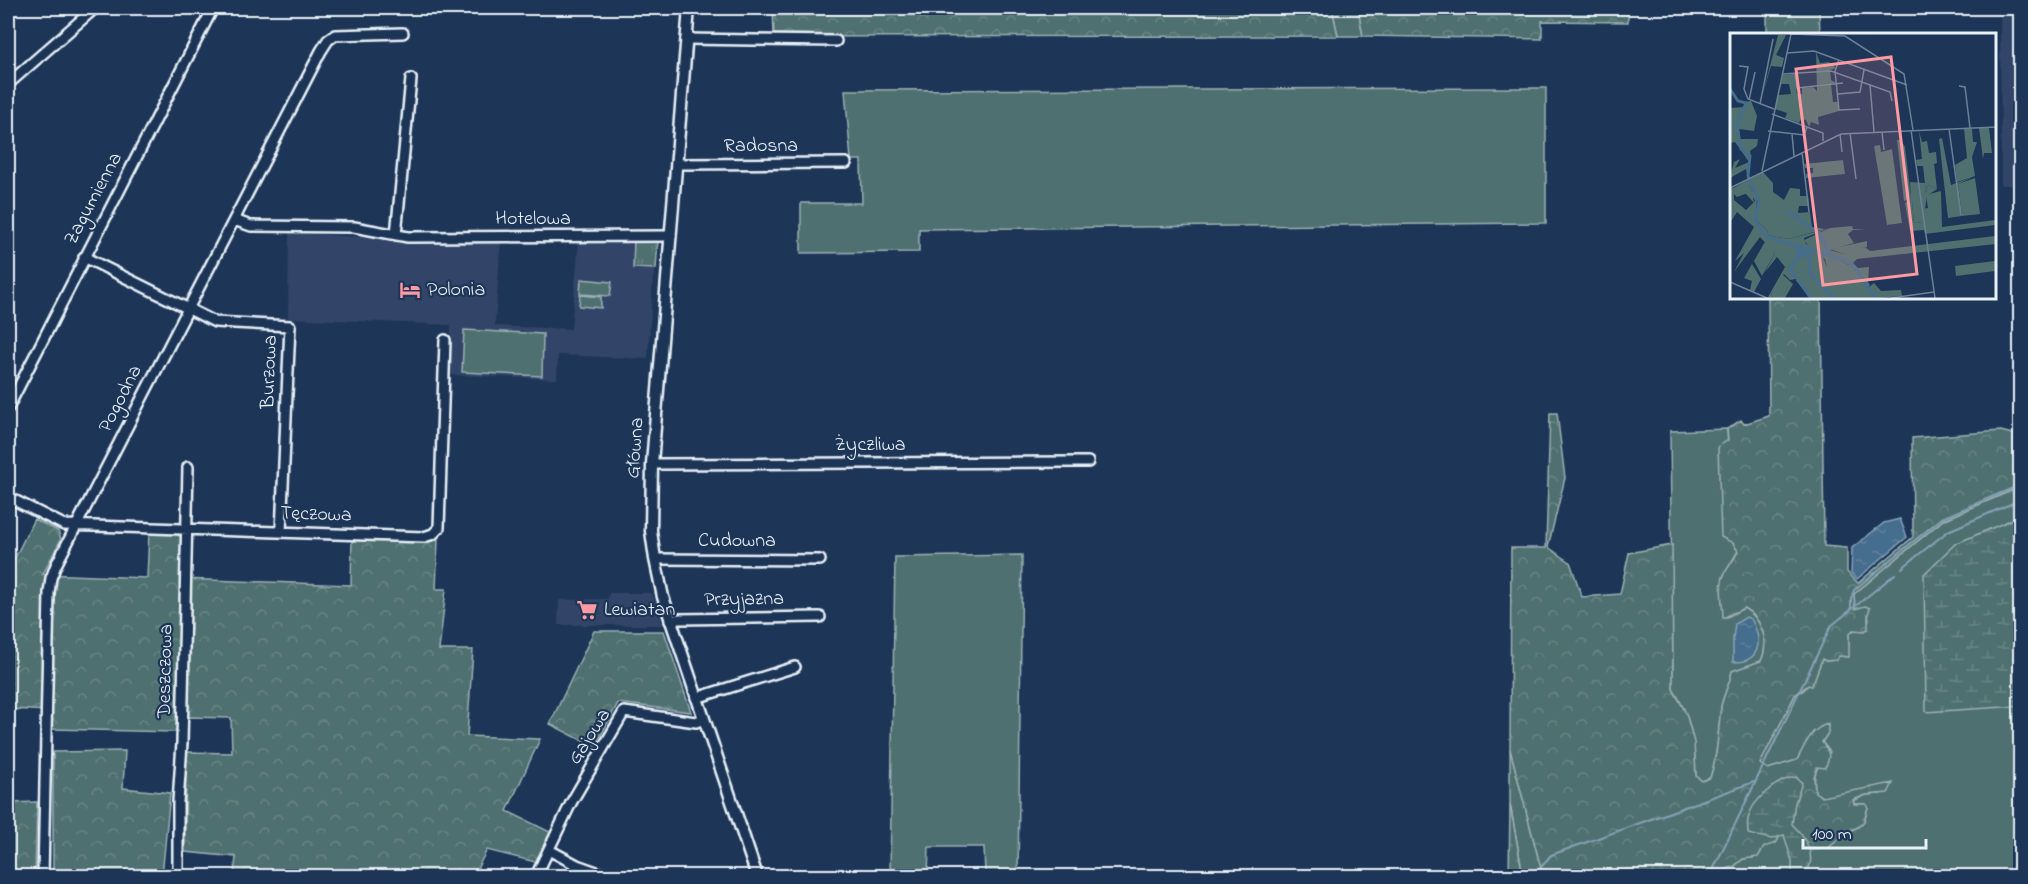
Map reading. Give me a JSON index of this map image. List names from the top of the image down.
{
  "streets": {
    "street": [
      "Radosna",
      "Zagumienna",
      "Hotelowa",
      "Burzowa",
      "Pogodna",
      "Życzliwa",
      "Główna",
      "Tęczowa",
      "Cudowna",
      "Przyjazna",
      "Deszczowa",
      "Gajowa"
    ]
  },
  "crossings": [
    ["Radosna", "Główna"],
    ["Zagumienna", "Burzowa"],
    ["Hotelowa", "Pogodna"],
    ["Hotelowa", "Główna"],
    ["Burzowa", "Pogodna"],
    ["Burzowa", "Tęczowa"],
    ["Pogodna", "Tęczowa"],
    ["Życzliwa", "Główna"],
    ["Główna", "Cudowna"],
    ["Główna", "Przyjazna"],
    ["Główna", "Gajowa"],
    ["Tęczowa", "Deszczowa"]
  ],
  "places": {
    "hotel": ["Polonia"],
    "supermarket": ["Lewiatan"]
  },
  "scale_bar": "100 m"
}
